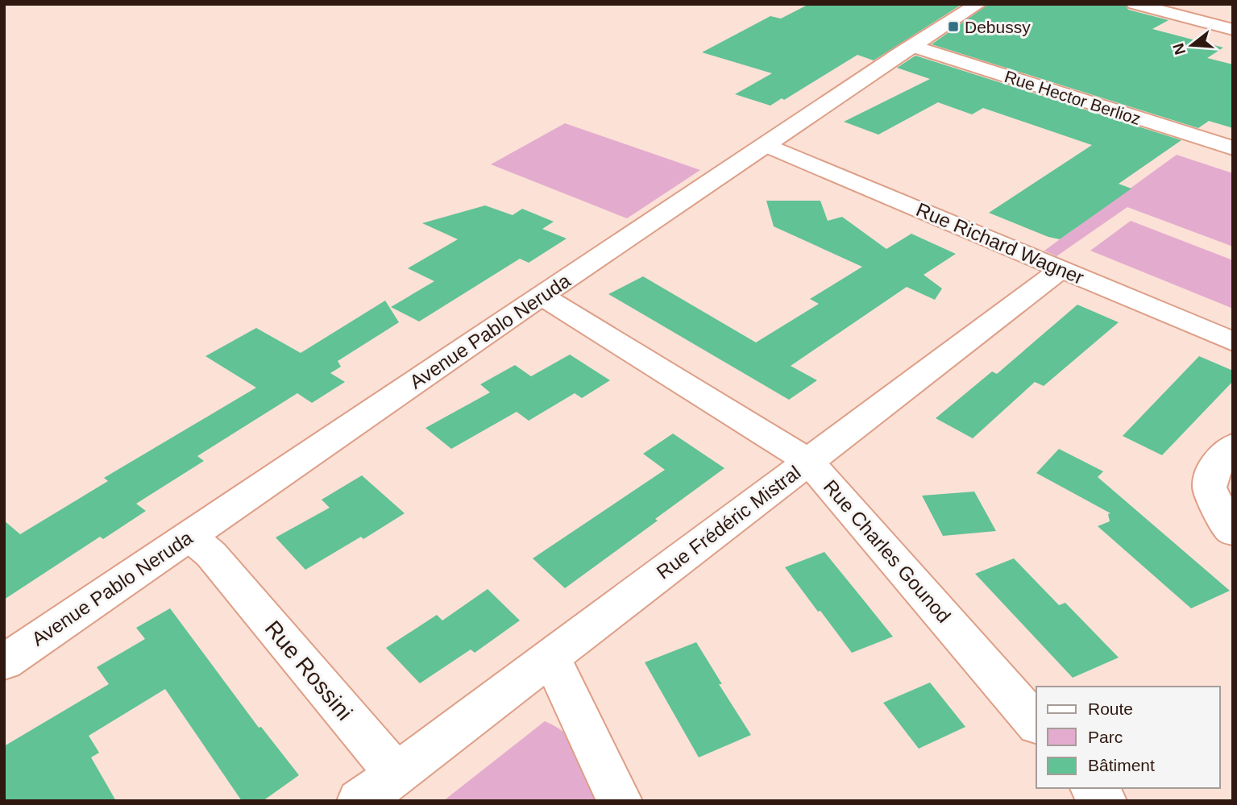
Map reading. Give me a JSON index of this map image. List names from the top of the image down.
{
  "streets": {
    "street": [
      "Rue Hector Berlioz",
      "Rue Richard Wagner",
      "Avenue Pablo Neruda",
      "Rue Frédéric Mistral",
      "Rue Charles Gounod",
      "Rue Rossini"
    ]
  },
  "crossings": [
    ["Rue Hector Berlioz", "Avenue Pablo Neruda"],
    ["Rue Richard Wagner", "Avenue Pablo Neruda"],
    ["Rue Richard Wagner", "Rue Frédéric Mistral"],
    ["Avenue Pablo Neruda", "Rue Charles Gounod"],
    ["Avenue Pablo Neruda", "Rue Rossini"],
    ["Rue Frédéric Mistral", "Rue Charles Gounod"],
    ["Rue Frédéric Mistral", "Rue Rossini"]
  ],
  "places": {
    "transit": ["Debussy"]
  },
  "legend": ["Route", "Parc", "Bâtiment"],
  "north": "left"
}
